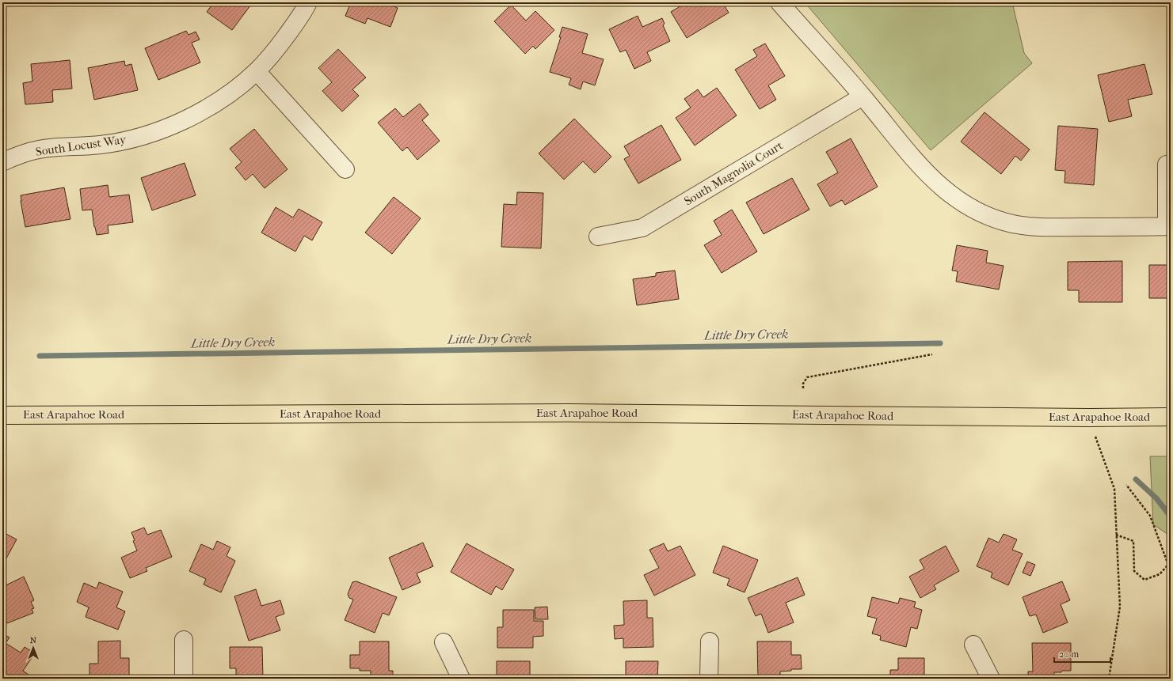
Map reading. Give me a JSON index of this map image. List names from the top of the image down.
{
  "streets": {
    "main road": ["East Arapahoe Road"],
    "street": ["South Locust Way", "South Magnolia Court"]
  },
  "water": ["Little Dry Creek"],
  "scale_bar": "20 m",
  "north": "top"
}
